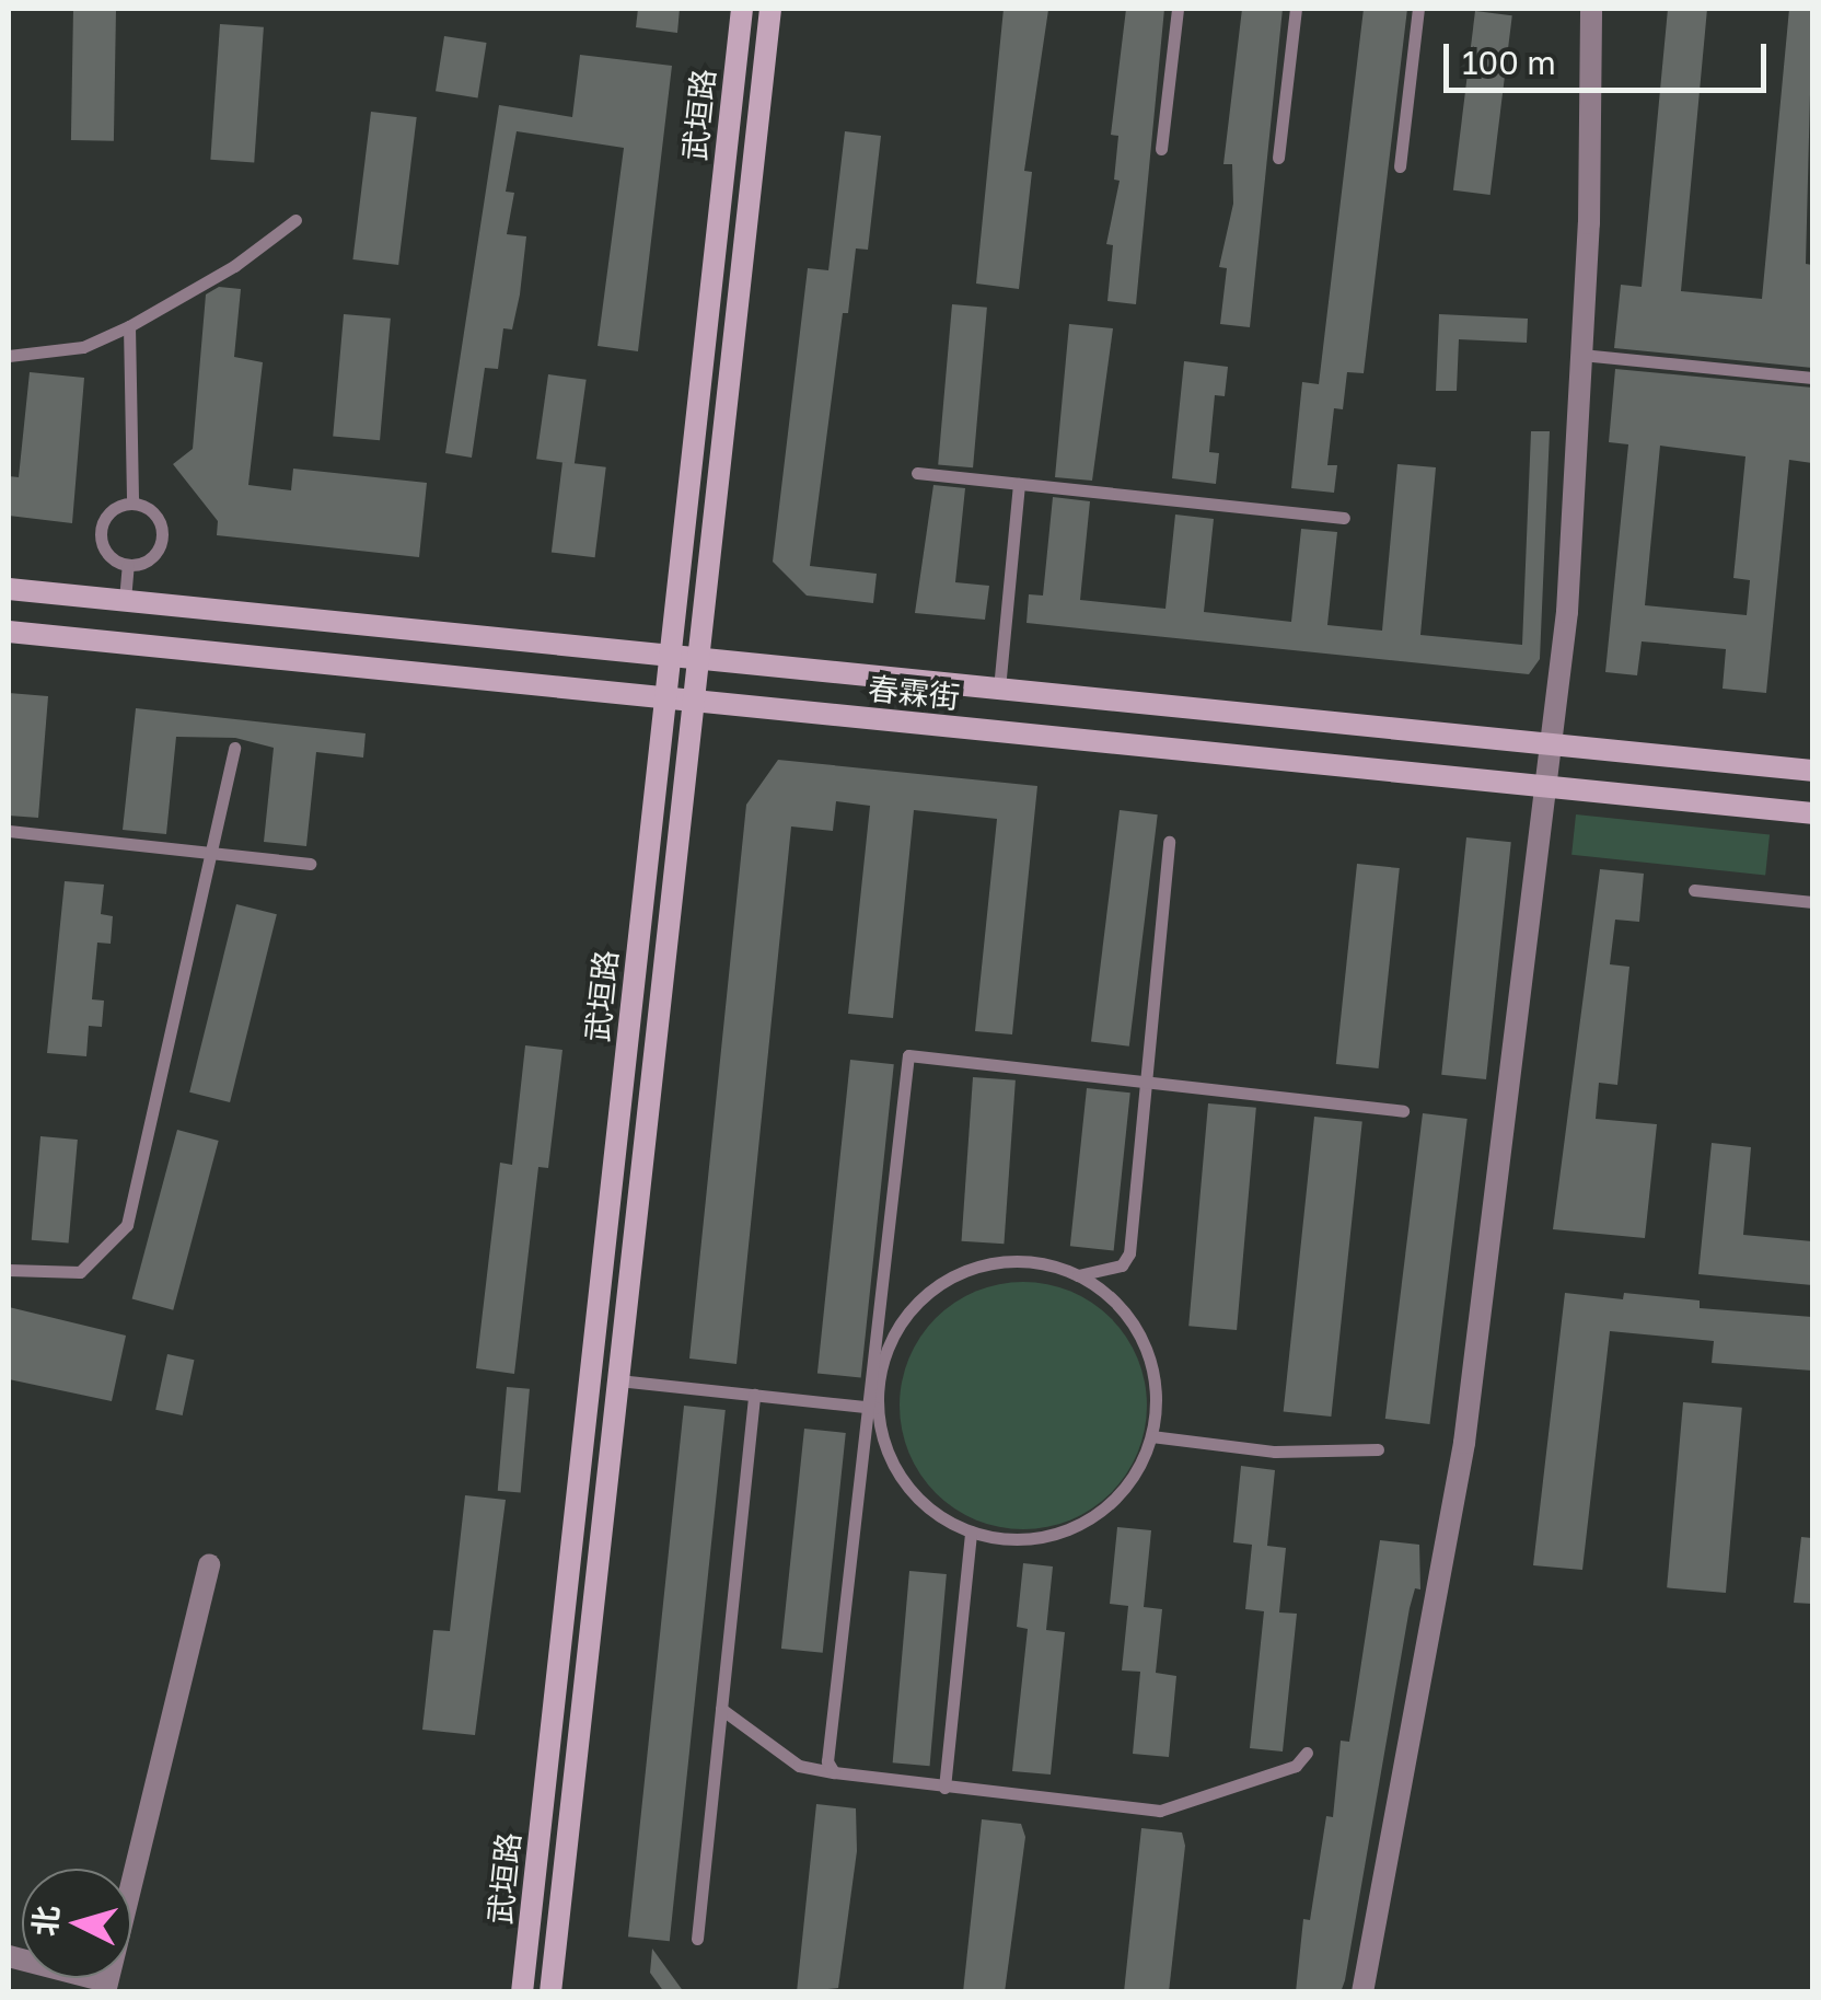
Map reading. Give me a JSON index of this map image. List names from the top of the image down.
{
  "streets": {
    "main road": ["武垣路", "春霖街"]
  },
  "crossings": [
    ["武垣路", "春霖街"]
  ],
  "scale_bar": "100 m",
  "north": "left"
}
